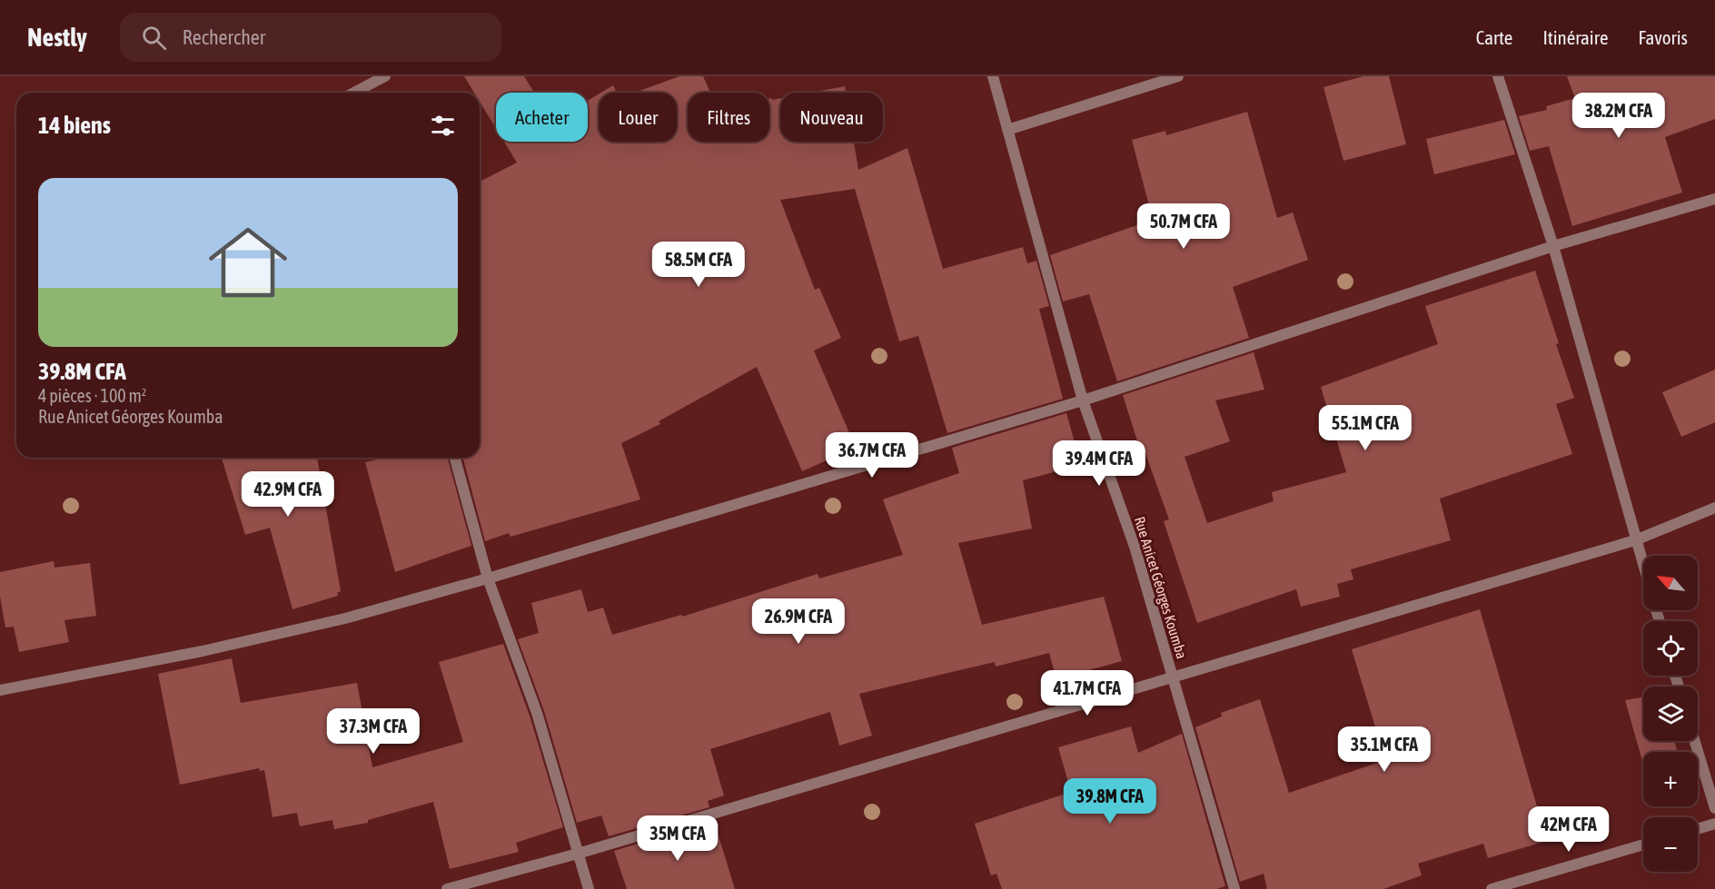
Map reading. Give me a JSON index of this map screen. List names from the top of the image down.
{
  "streets": {
    "street": ["Rue Anicet Géorges Koumba"]
  },
  "north": "top left",
  "page": {
    "header": "Nestly",
    "search": "Rechercher",
    "nav": ["Carte", "Itinéraire", "Favoris"],
    "price": [
      "38.2M CFA",
      "50.7M CFA",
      "58.5M CFA",
      "55.1M CFA",
      "36.7M CFA",
      "39.4M CFA",
      "42.9M CFA",
      "26.9M CFA",
      "41.7M CFA",
      "37.3M CFA",
      "35.1M CFA",
      "39.8M CFA",
      "42M CFA",
      "35M CFA"
    ],
    "chip": [
      "Acheter",
      "Louer",
      "Filtres",
      "Nouveau"
    ],
    "heading": "14 biens",
    "list": [
      {
        "name": "39.8M CFA",
        "note": "4 pièces · 100 m² · Rue Anicet Géorges Koumba"
      }
    ],
    "map_buttons": ["+", "−"]
  }
}
